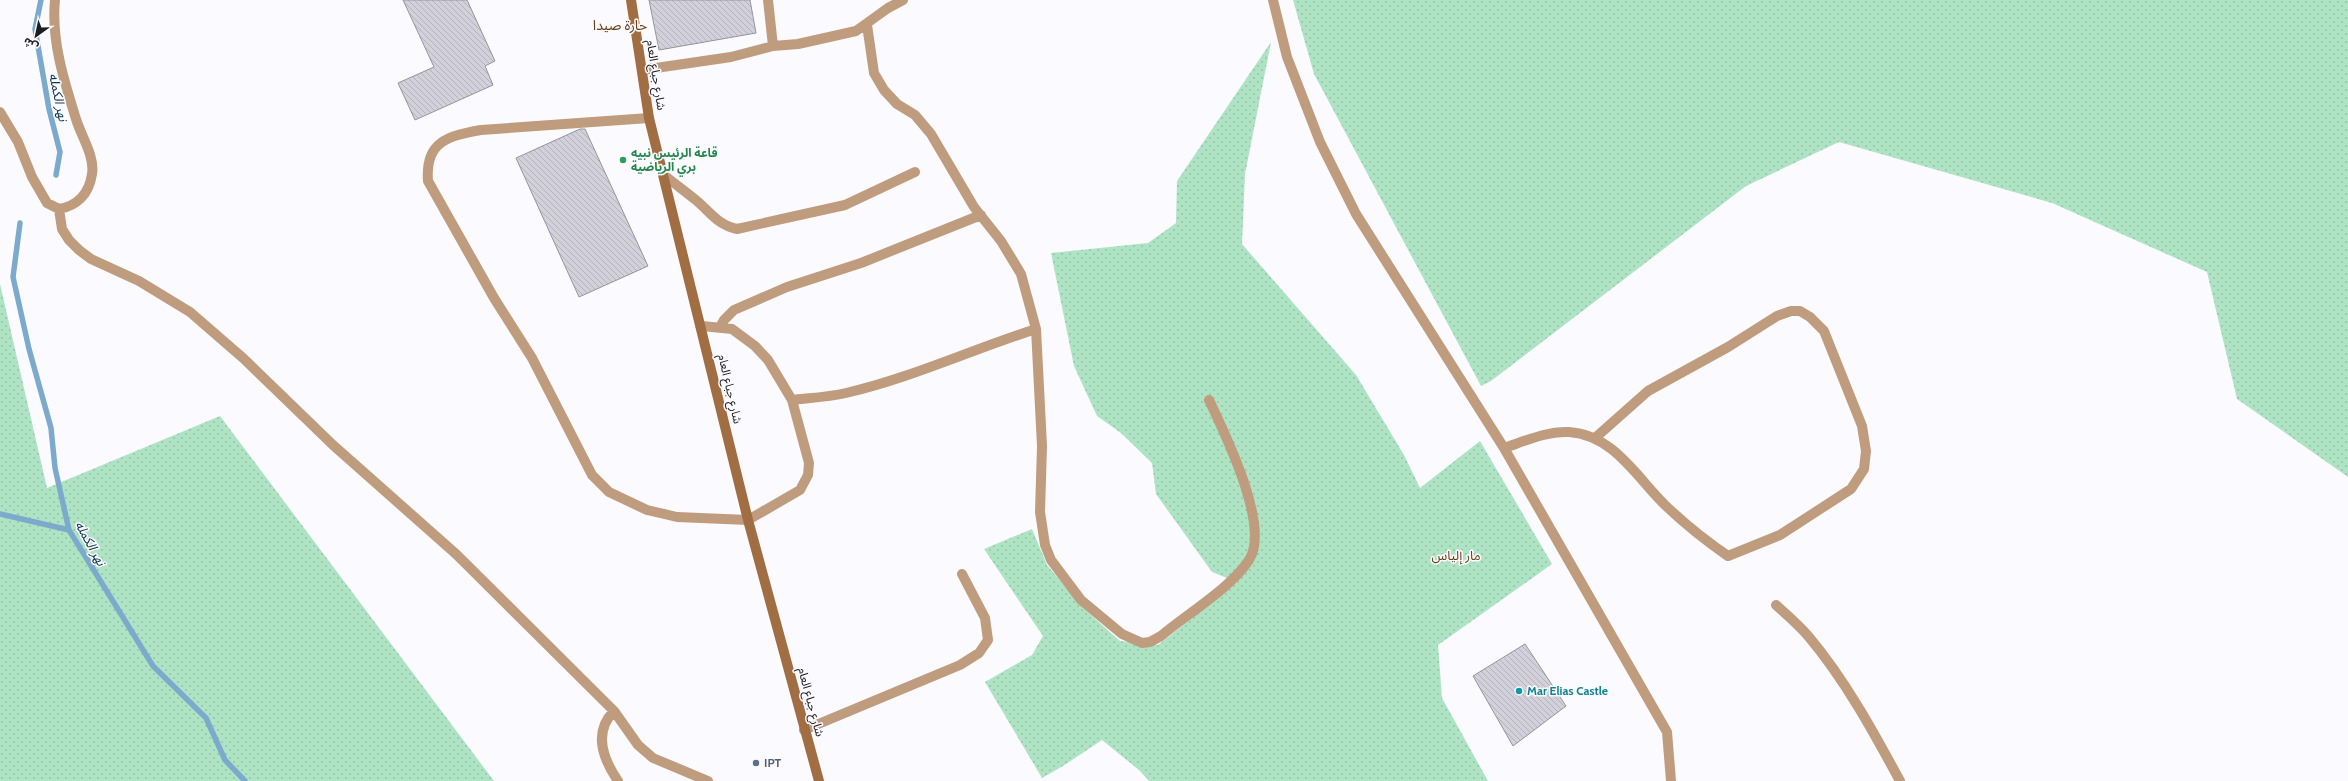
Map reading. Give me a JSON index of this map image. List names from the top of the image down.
{
  "streets": {
    "main road": ["شارع جباع العام"]
  },
  "districts": ["حارة صيدا", "مار إلياس"],
  "water": ["نهر الكمله"],
  "places": ["قاعة الرئيس نبيه بري الرياضية", "Mar Elias Castle", "IPT"],
  "north": "bottom left"
}
